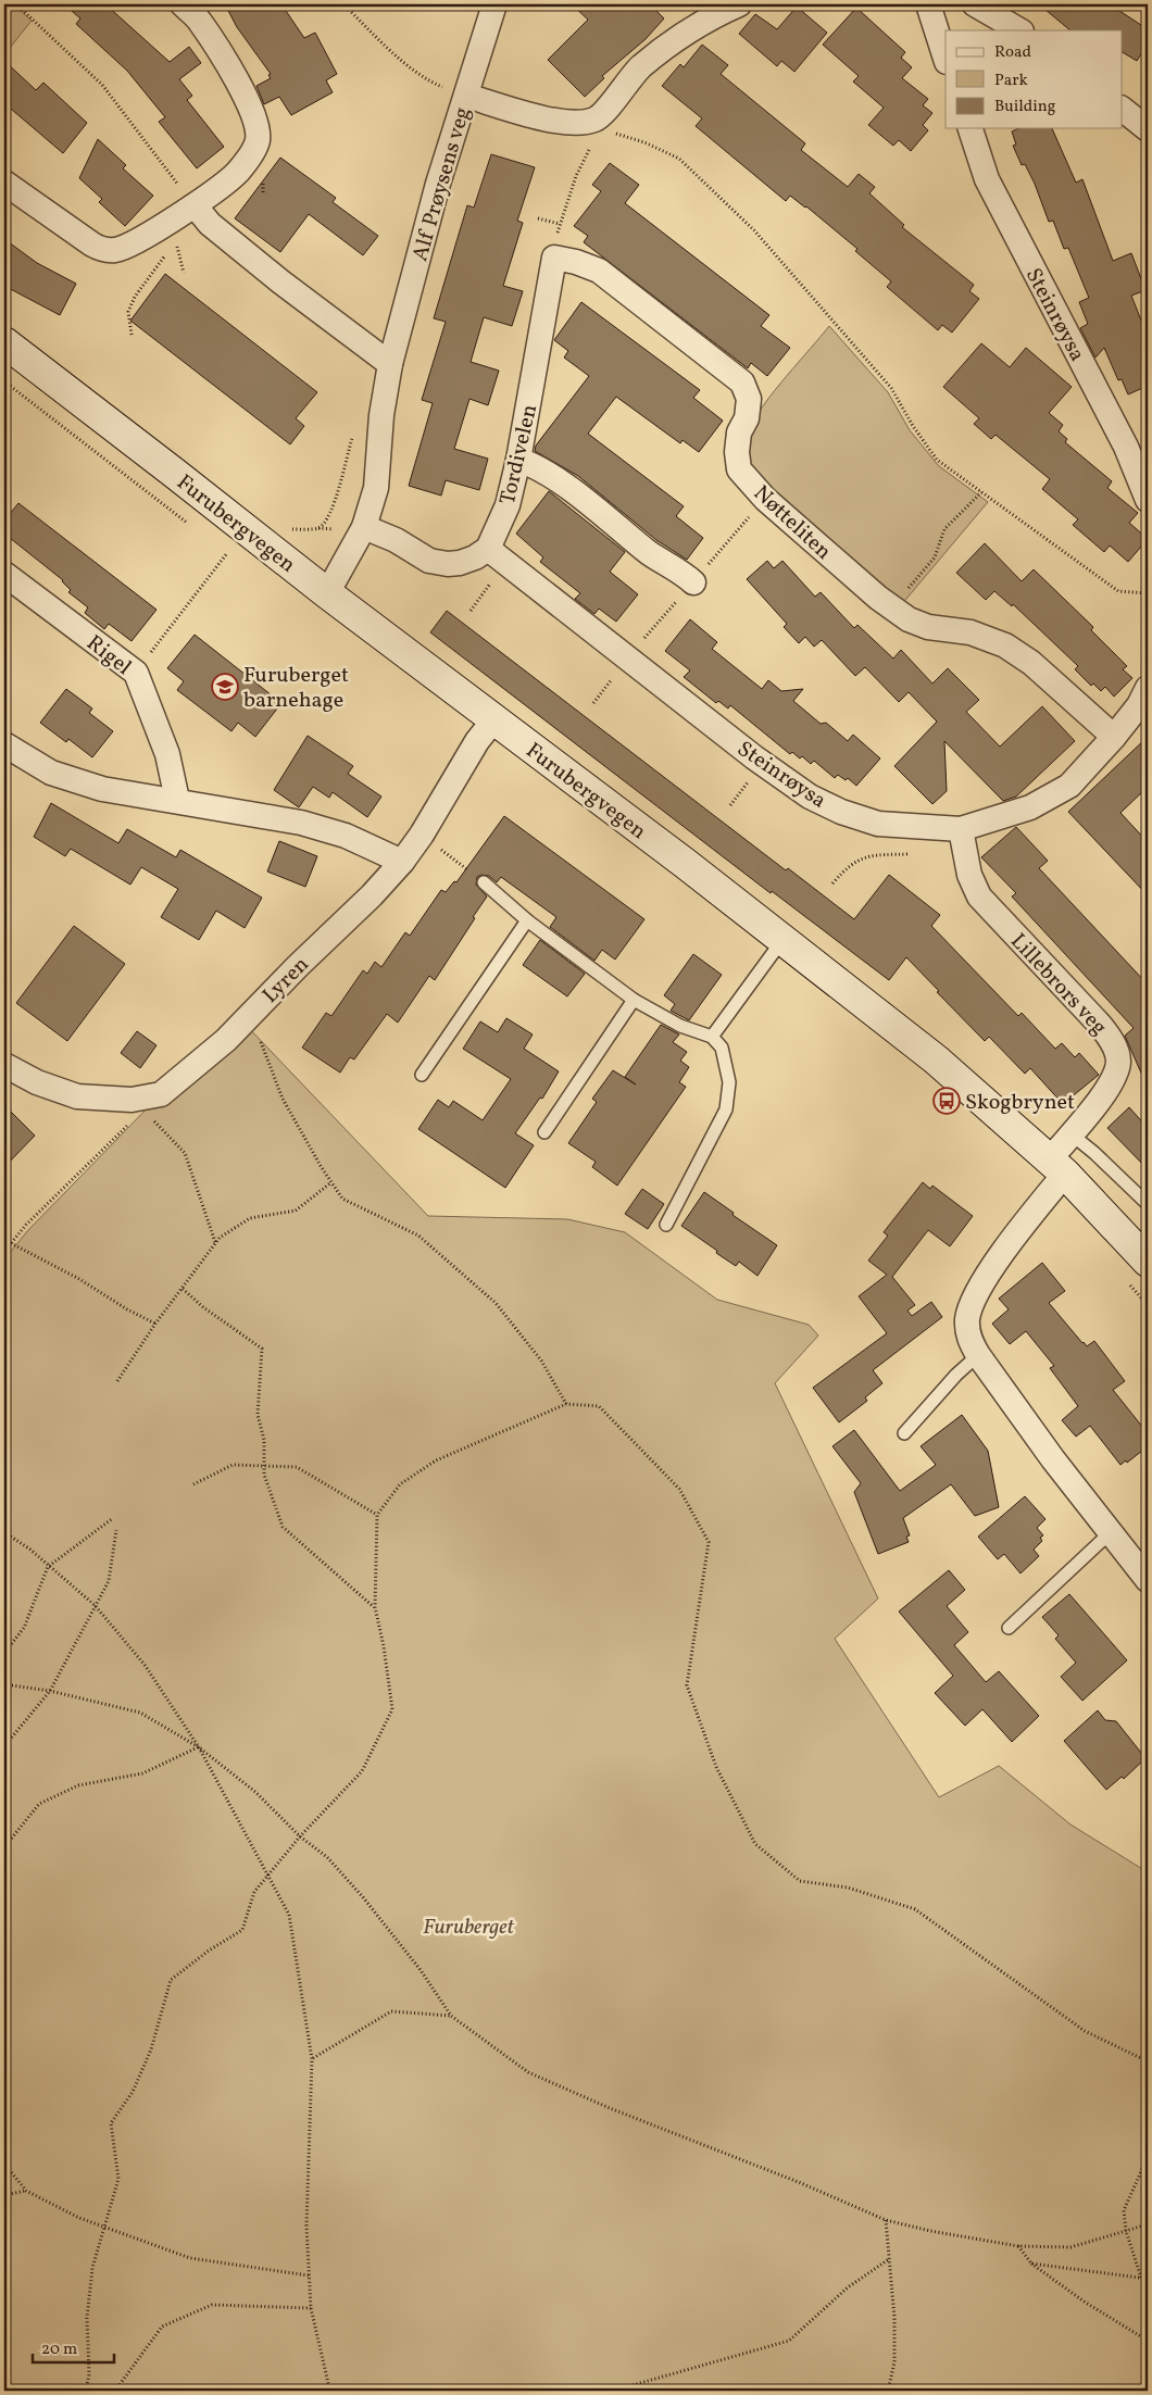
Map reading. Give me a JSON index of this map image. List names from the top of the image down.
{
  "streets": {
    "main road": ["Furubergvegen"],
    "street": [
      "Alf Prøysens veg",
      "Steinrøysa",
      "Tordivelen",
      "Nøtteliten",
      "Rigel",
      "Lyren",
      "Lillebrors veg"
    ]
  },
  "crossings": [
    ["Alf Prøysens veg", "Furubergvegen"],
    ["Steinrøysa", "Tordivelen"],
    ["Steinrøysa", "Nøtteliten"],
    ["Steinrøysa", "Lillebrors veg"],
    ["Tordivelen", "Nøtteliten"],
    ["Furubergvegen", "Lyren"],
    ["Furubergvegen", "Lillebrors veg"]
  ],
  "parks": ["Furuberget"],
  "places": {
    "school or university": ["Furuberget barnehage"],
    "bus stop": ["Skogbrynet"]
  },
  "legend": ["Road", "Park", "Building"],
  "scale_bar": "20 m"
}
